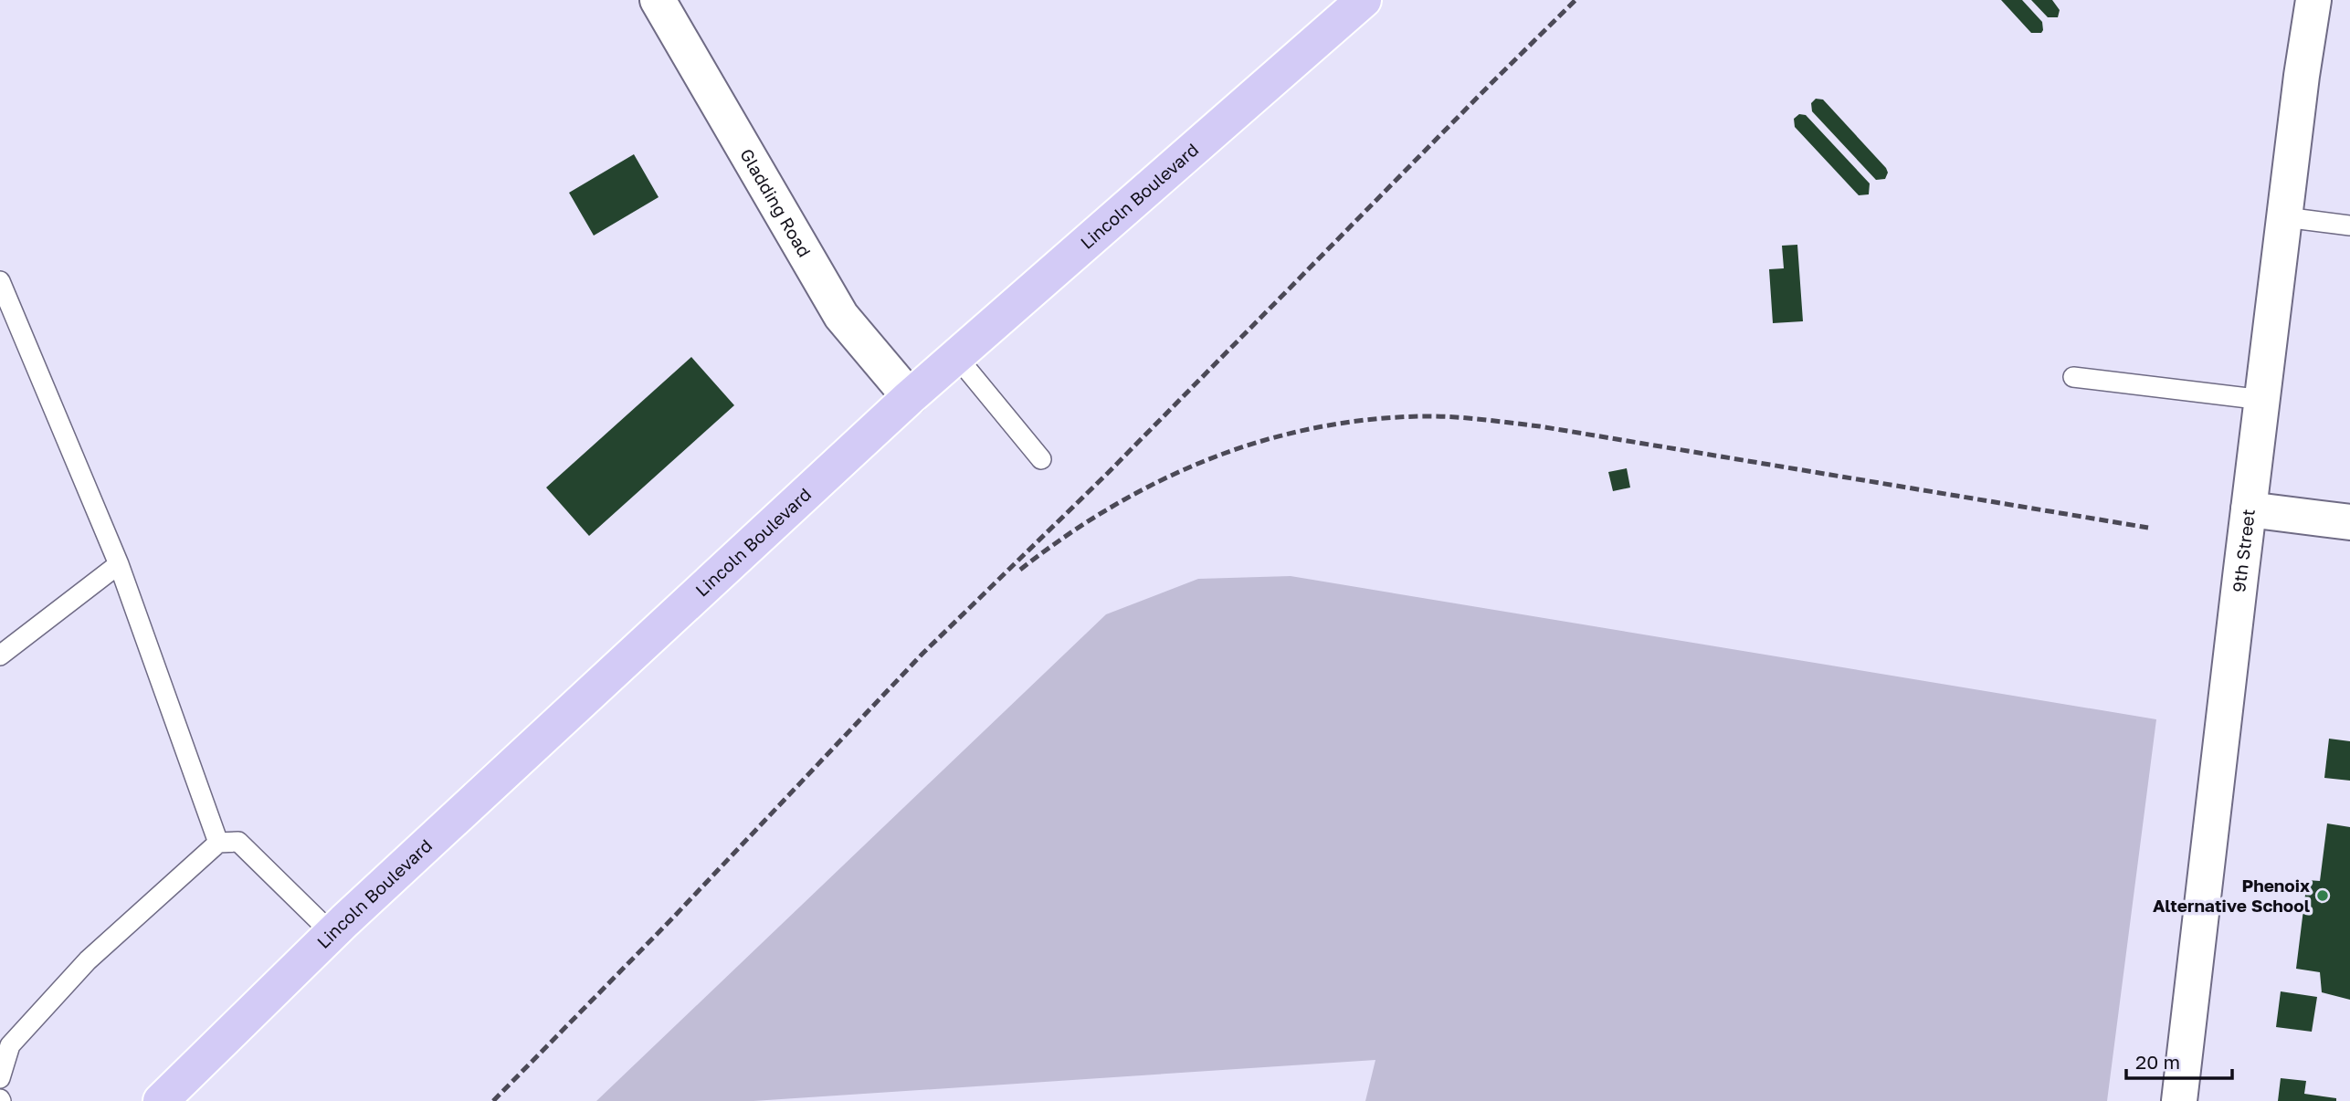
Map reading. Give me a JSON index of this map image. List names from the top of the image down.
{
  "streets": {
    "main road": ["Lincoln Boulevard"],
    "street": ["Gladding Road", "9th Street"]
  },
  "crossings": [
    ["Lincoln Boulevard", "Gladding Road"]
  ],
  "places": ["Phenoix Alternative School"],
  "scale_bar": "20 m"
}
